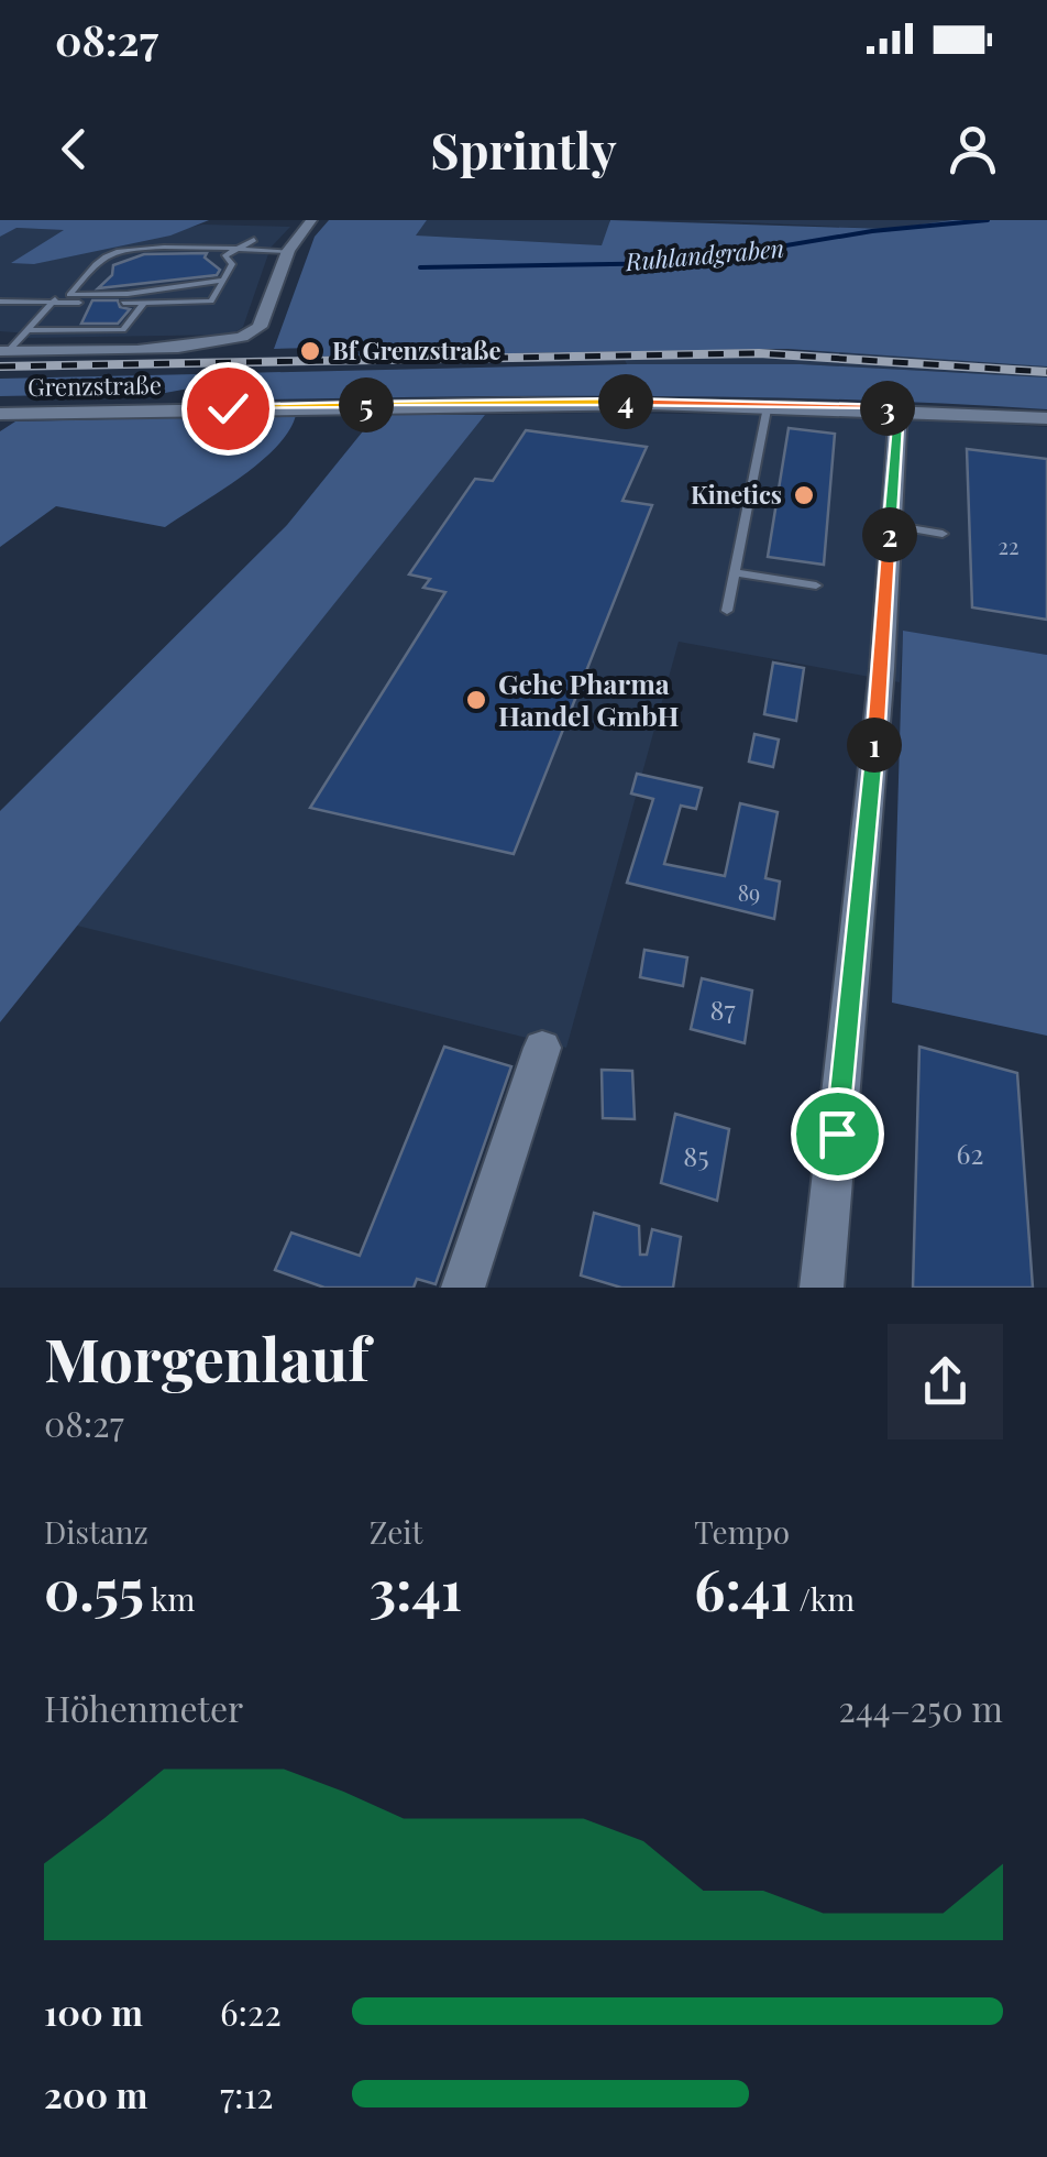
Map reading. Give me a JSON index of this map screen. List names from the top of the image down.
{
  "streets": {
    "street": ["Grenzstraße"]
  },
  "water": ["Ruhlandgraben"],
  "places": ["Bf Grenzstraße", "Kinetics", "Gehe Pharma Handel GmbH"],
  "house_numbers": [
    "22",
    "89",
    "87",
    "62",
    "85"
  ],
  "page": {
    "status": "08:27",
    "header": "Sprintly",
    "pins": [
      "4",
      "5",
      "3",
      "2",
      "1"
    ],
    "heading": ["Morgenlauf", "08:27"],
    "stats": [
      ["Distanz", "0.55 km"],
      ["Zeit", "3:41"],
      ["Tempo", "6:41 /km"]
    ],
    "chart": ["Höhenmeter", "244–250 m"],
    "list": [
      {
        "name": "100 m",
        "note": "6:22"
      },
      {
        "name": "200 m",
        "note": "7:12"
      }
    ]
  }
}
